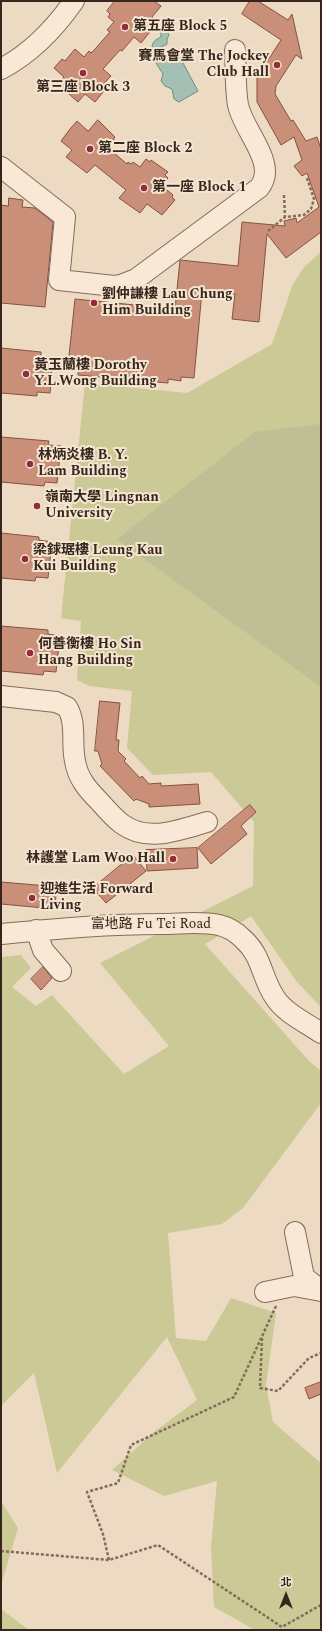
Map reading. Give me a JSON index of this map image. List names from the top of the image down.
{
  "streets": {
    "street": ["富地路 Fu Tei Road"]
  },
  "places": [
    "第五座 Block 5",
    "賽馬會堂 The Jockey Club Hall",
    "第三座 Block 3",
    "第二座 Block 2",
    "第一座 Block 1",
    "劉仲謙樓 Lau Chung Him Building",
    "黃玉蘭樓 Dorothy Y.L.Wong Building",
    "林炳炎樓 B. Y. Lam Building",
    "嶺南大學 Lingnan University",
    "梁銶琚樓 Leung Kau Kui Building",
    "何善衡樓 Ho Sin Hang Building",
    "林護堂 Lam Woo Hall",
    "迎進生活 Forward Living"
  ],
  "north": "top"
}
